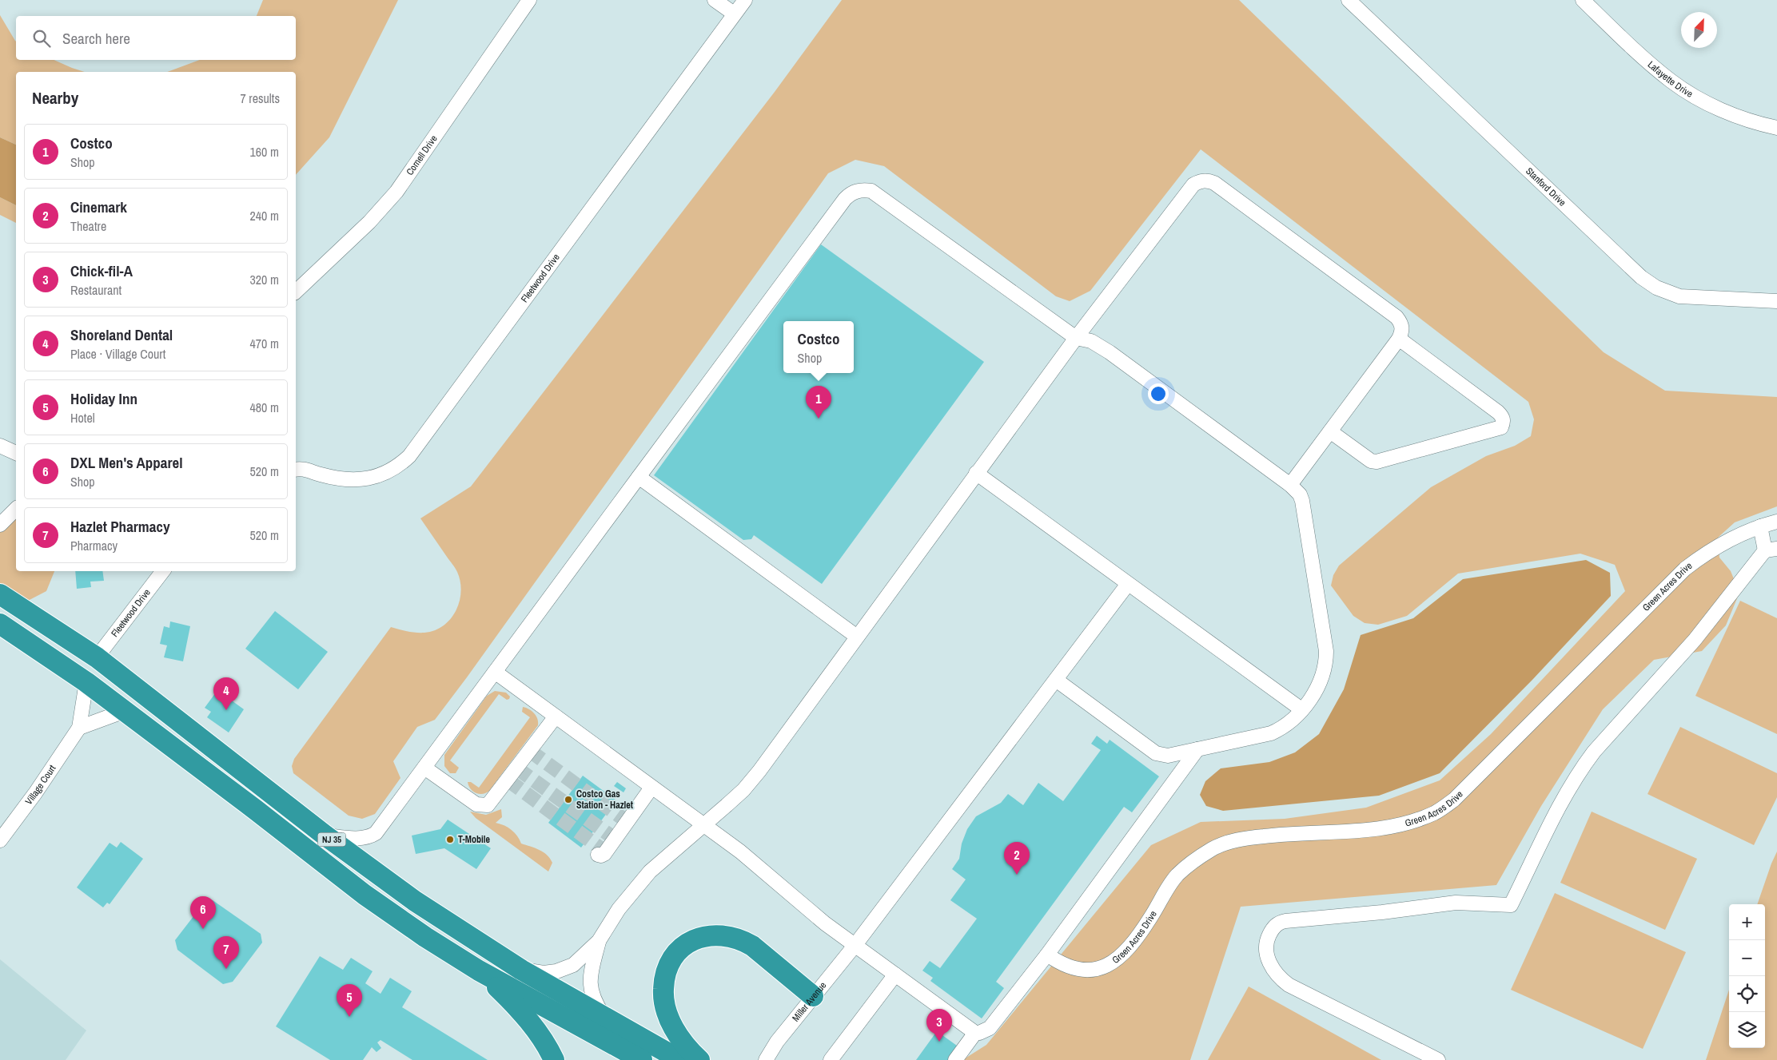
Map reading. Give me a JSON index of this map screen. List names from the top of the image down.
{
  "streets": {
    "highway": ["NJ 35"],
    "street": [
      "Lafayette Drive",
      "Cornell Drive",
      "Stanford Drive",
      "Fleetwood Drive",
      "Green Acres Drive",
      "Village Court",
      "Miller Avenue"
    ]
  },
  "crossings": [
    ["Fleetwood Drive", "NJ 35"],
    ["Village Court", "NJ 35"]
  ],
  "places": ["Costco Gas Station - Hazlet", "T-Mobile"],
  "north": "top right",
  "page": {
    "search": "Search here",
    "heading": ["Nearby", "7 results"],
    "list": [
      {
        "mark": "1",
        "name": "Costco",
        "note": "Shop",
        "value": "160 m"
      },
      {
        "mark": "2",
        "name": "Cinemark",
        "note": "Theatre",
        "value": "240 m"
      },
      {
        "mark": "3",
        "name": "Chick-fil-A",
        "note": "Restaurant",
        "value": "320 m"
      },
      {
        "mark": "4",
        "name": "Shoreland Dental",
        "note": "Place · Village Court",
        "value": "470 m"
      },
      {
        "mark": "5",
        "name": "Holiday Inn",
        "note": "Hotel",
        "value": "480 m"
      },
      {
        "mark": "6",
        "name": "DXL Men's Apparel",
        "note": "Shop",
        "value": "520 m"
      },
      {
        "mark": "7",
        "name": "Hazlet Pharmacy",
        "note": "Pharmacy",
        "value": "520 m"
      }
    ],
    "popup": ["Costco", "Shop"],
    "pins": [
      "1",
      "4",
      "2",
      "6",
      "7",
      "5",
      "3"
    ],
    "map_buttons": ["+", "−"]
  }
}
